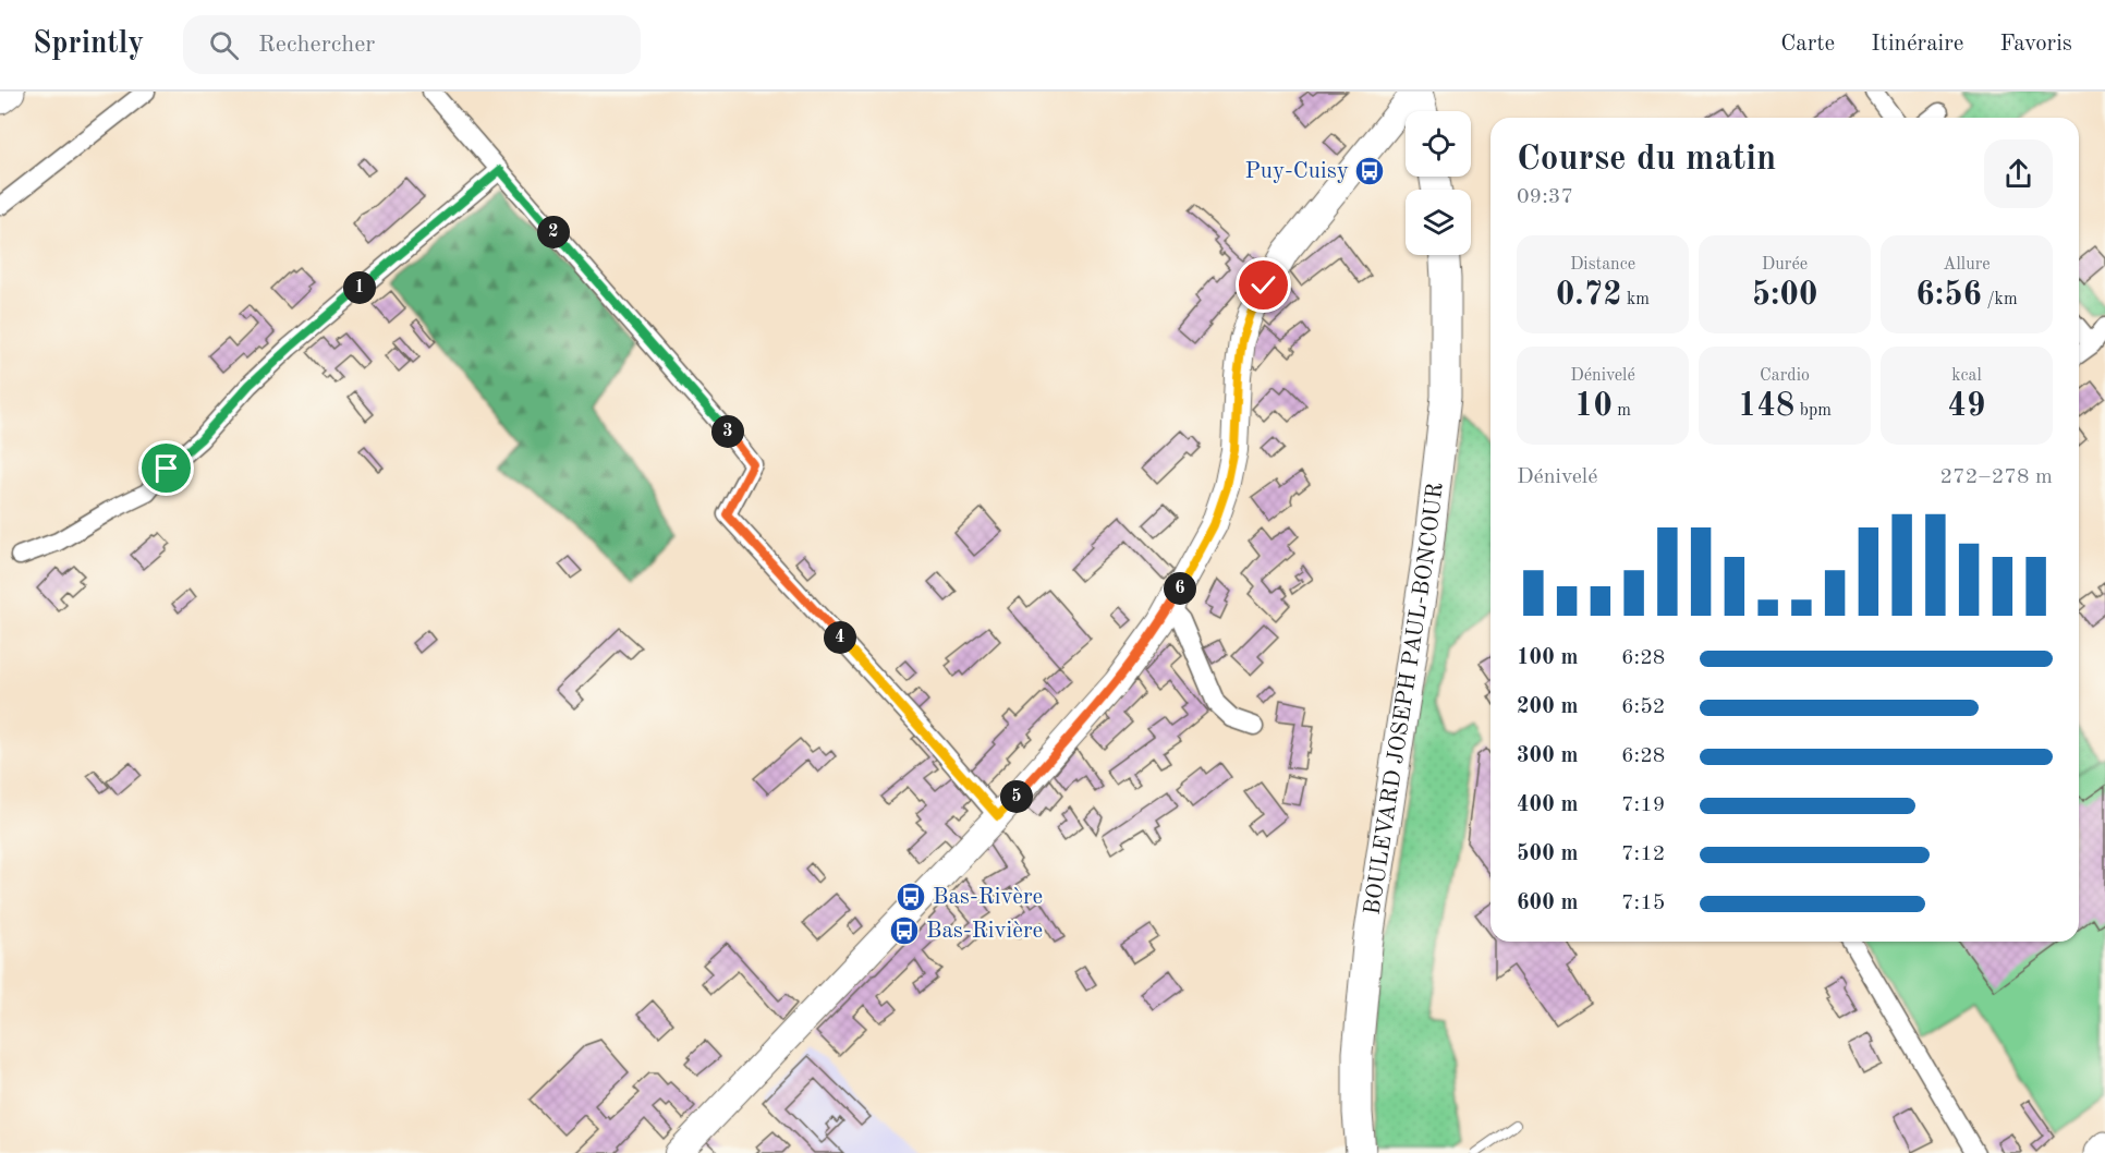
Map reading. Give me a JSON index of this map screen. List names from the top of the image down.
{
  "streets": {
    "main road": ["BOULEVARD JOSEPH PAUL-BONCOUR"]
  },
  "places": {
    "bus stop": ["Puy-Cuisy", "Bas-Rivère", "Bas-Rivière"]
  },
  "page": {
    "header": "Sprintly",
    "search": "Rechercher",
    "nav": ["Carte", "Itinéraire", "Favoris"],
    "heading": ["Course du matin", "09:37"],
    "pins": [
      "2",
      "1",
      "3",
      "6",
      "4",
      "5"
    ],
    "stats": [
      ["Distance", "0.72 km"],
      ["Durée", "5:00"],
      ["Allure", "6:56 /km"],
      ["Dénivelé", "10 m"],
      ["Cardio", "148 bpm"],
      ["kcal", "49"]
    ],
    "chart": ["Dénivelé", "272–278 m"],
    "list": [
      {
        "name": "100 m",
        "note": "6:28"
      },
      {
        "name": "200 m",
        "note": "6:52"
      },
      {
        "name": "300 m",
        "note": "6:28"
      },
      {
        "name": "400 m",
        "note": "7:19"
      },
      {
        "name": "500 m",
        "note": "7:12"
      },
      {
        "name": "600 m",
        "note": "7:15"
      }
    ]
  }
}
